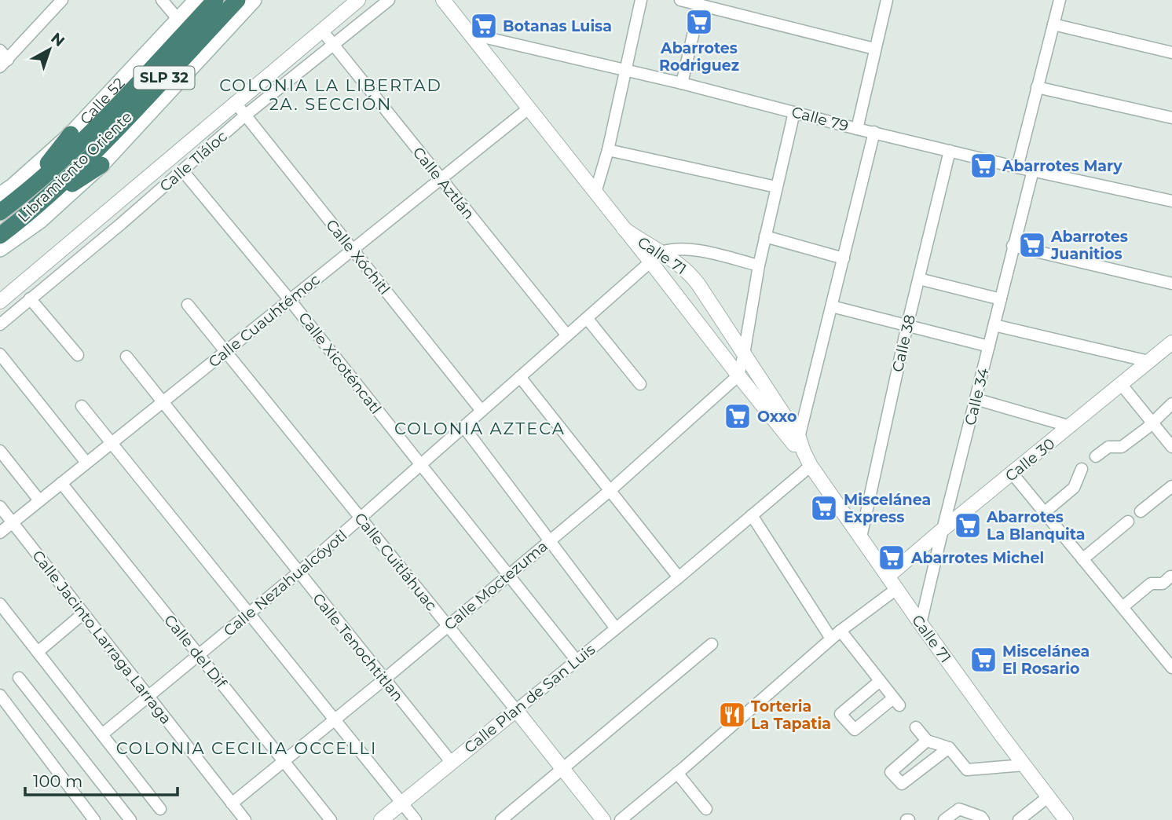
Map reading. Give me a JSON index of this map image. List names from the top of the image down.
{
  "streets": {
    "highway": ["SLP 32", "Libramiento Oriente"],
    "main road": ["Calle 52"],
    "street": [
      "Calle 79",
      "Calle Tláloc",
      "Calle Aztlán",
      "Calle 71",
      "Calle Xóchitl",
      "Calle Cuauhtémoc",
      "Calle 38",
      "Calle Xicoténcatl",
      "Calle 34",
      "Calle 30",
      "Calle Cuitláhuac",
      "Calle Nezahualcóyotl",
      "Calle Moctezuma",
      "Calle Jacinto Larraga Larraga",
      "Calle Tenochtitlan",
      "Calle del Dif",
      "Calle Plan de San Luis"
    ]
  },
  "crossings": [
    ["Calle 52", "Libramiento Oriente"],
    ["Calle 79", "Calle 71"],
    ["Calle 79", "Calle 38"],
    ["Calle 79", "Calle 34"],
    ["Calle Tláloc", "Calle Aztlán"],
    ["Calle Tláloc", "Calle Xóchitl"],
    ["Calle Tláloc", "Calle Xicoténcatl"],
    ["Calle Aztlán", "Calle Cuauhtémoc"],
    ["Calle Aztlán", "Calle Nezahualcóyotl"],
    ["Calle 71", "Calle Cuauhtémoc"],
    ["Calle 71", "Calle 38"],
    ["Calle 71", "Calle 34"],
    ["Calle 71", "Calle 30"],
    ["Calle 71", "Calle Nezahualcóyotl"],
    ["Calle 71", "Calle Moctezuma"],
    ["Calle 71", "Calle Plan de San Luis"],
    ["Calle Xóchitl", "Calle Cuauhtémoc"],
    ["Calle Xóchitl", "Calle Nezahualcóyotl"],
    ["Calle Cuauhtémoc", "Calle Xicoténcatl"],
    ["Calle Cuauhtémoc", "Calle Cuitláhuac"],
    ["Calle Cuauhtémoc", "Calle Jacinto Larraga Larraga"],
    ["Calle Cuauhtémoc", "Calle Tenochtitlan"],
    ["Calle Cuauhtémoc", "Calle del Dif"],
    ["Calle Xicoténcatl", "Calle Nezahualcóyotl"],
    ["Calle Xicoténcatl", "Calle Moctezuma"],
    ["Calle Xicoténcatl", "Calle Plan de San Luis"],
    ["Calle 34", "Calle 30"],
    ["Calle Cuitláhuac", "Calle Nezahualcóyotl"],
    ["Calle Cuitláhuac", "Calle Moctezuma"],
    ["Calle Cuitláhuac", "Calle Plan de San Luis"],
    ["Calle Nezahualcóyotl", "Calle Jacinto Larraga Larraga"],
    ["Calle Nezahualcóyotl", "Calle Tenochtitlan"],
    ["Calle Nezahualcóyotl", "Calle del Dif"],
    ["Calle Moctezuma", "Calle Jacinto Larraga Larraga"],
    ["Calle Moctezuma", "Calle Tenochtitlan"],
    ["Calle Moctezuma", "Calle del Dif"],
    ["Calle Tenochtitlan", "Calle Plan de San Luis"]
  ],
  "districts": ["COLONIA LA LIBERTAD 2A. SECCIÓN", "COLONIA AZTECA", "COLONIA CECILIA OCCELLI"],
  "places": {
    "supermarket": [
      "Abarrotes Rodriguez",
      "Botanas Luisa",
      "Abarrotes Mary",
      "Abarrotes Juanitios",
      "Oxxo",
      "Miscelánea Express",
      "Abarrotes La Blanquita",
      "Abarrotes Michel",
      "Miscelánea El Rosario"
    ],
    "restaurant": ["Torteria La Tapatia"]
  },
  "scale_bar": "100 m",
  "north": "top right"
}
